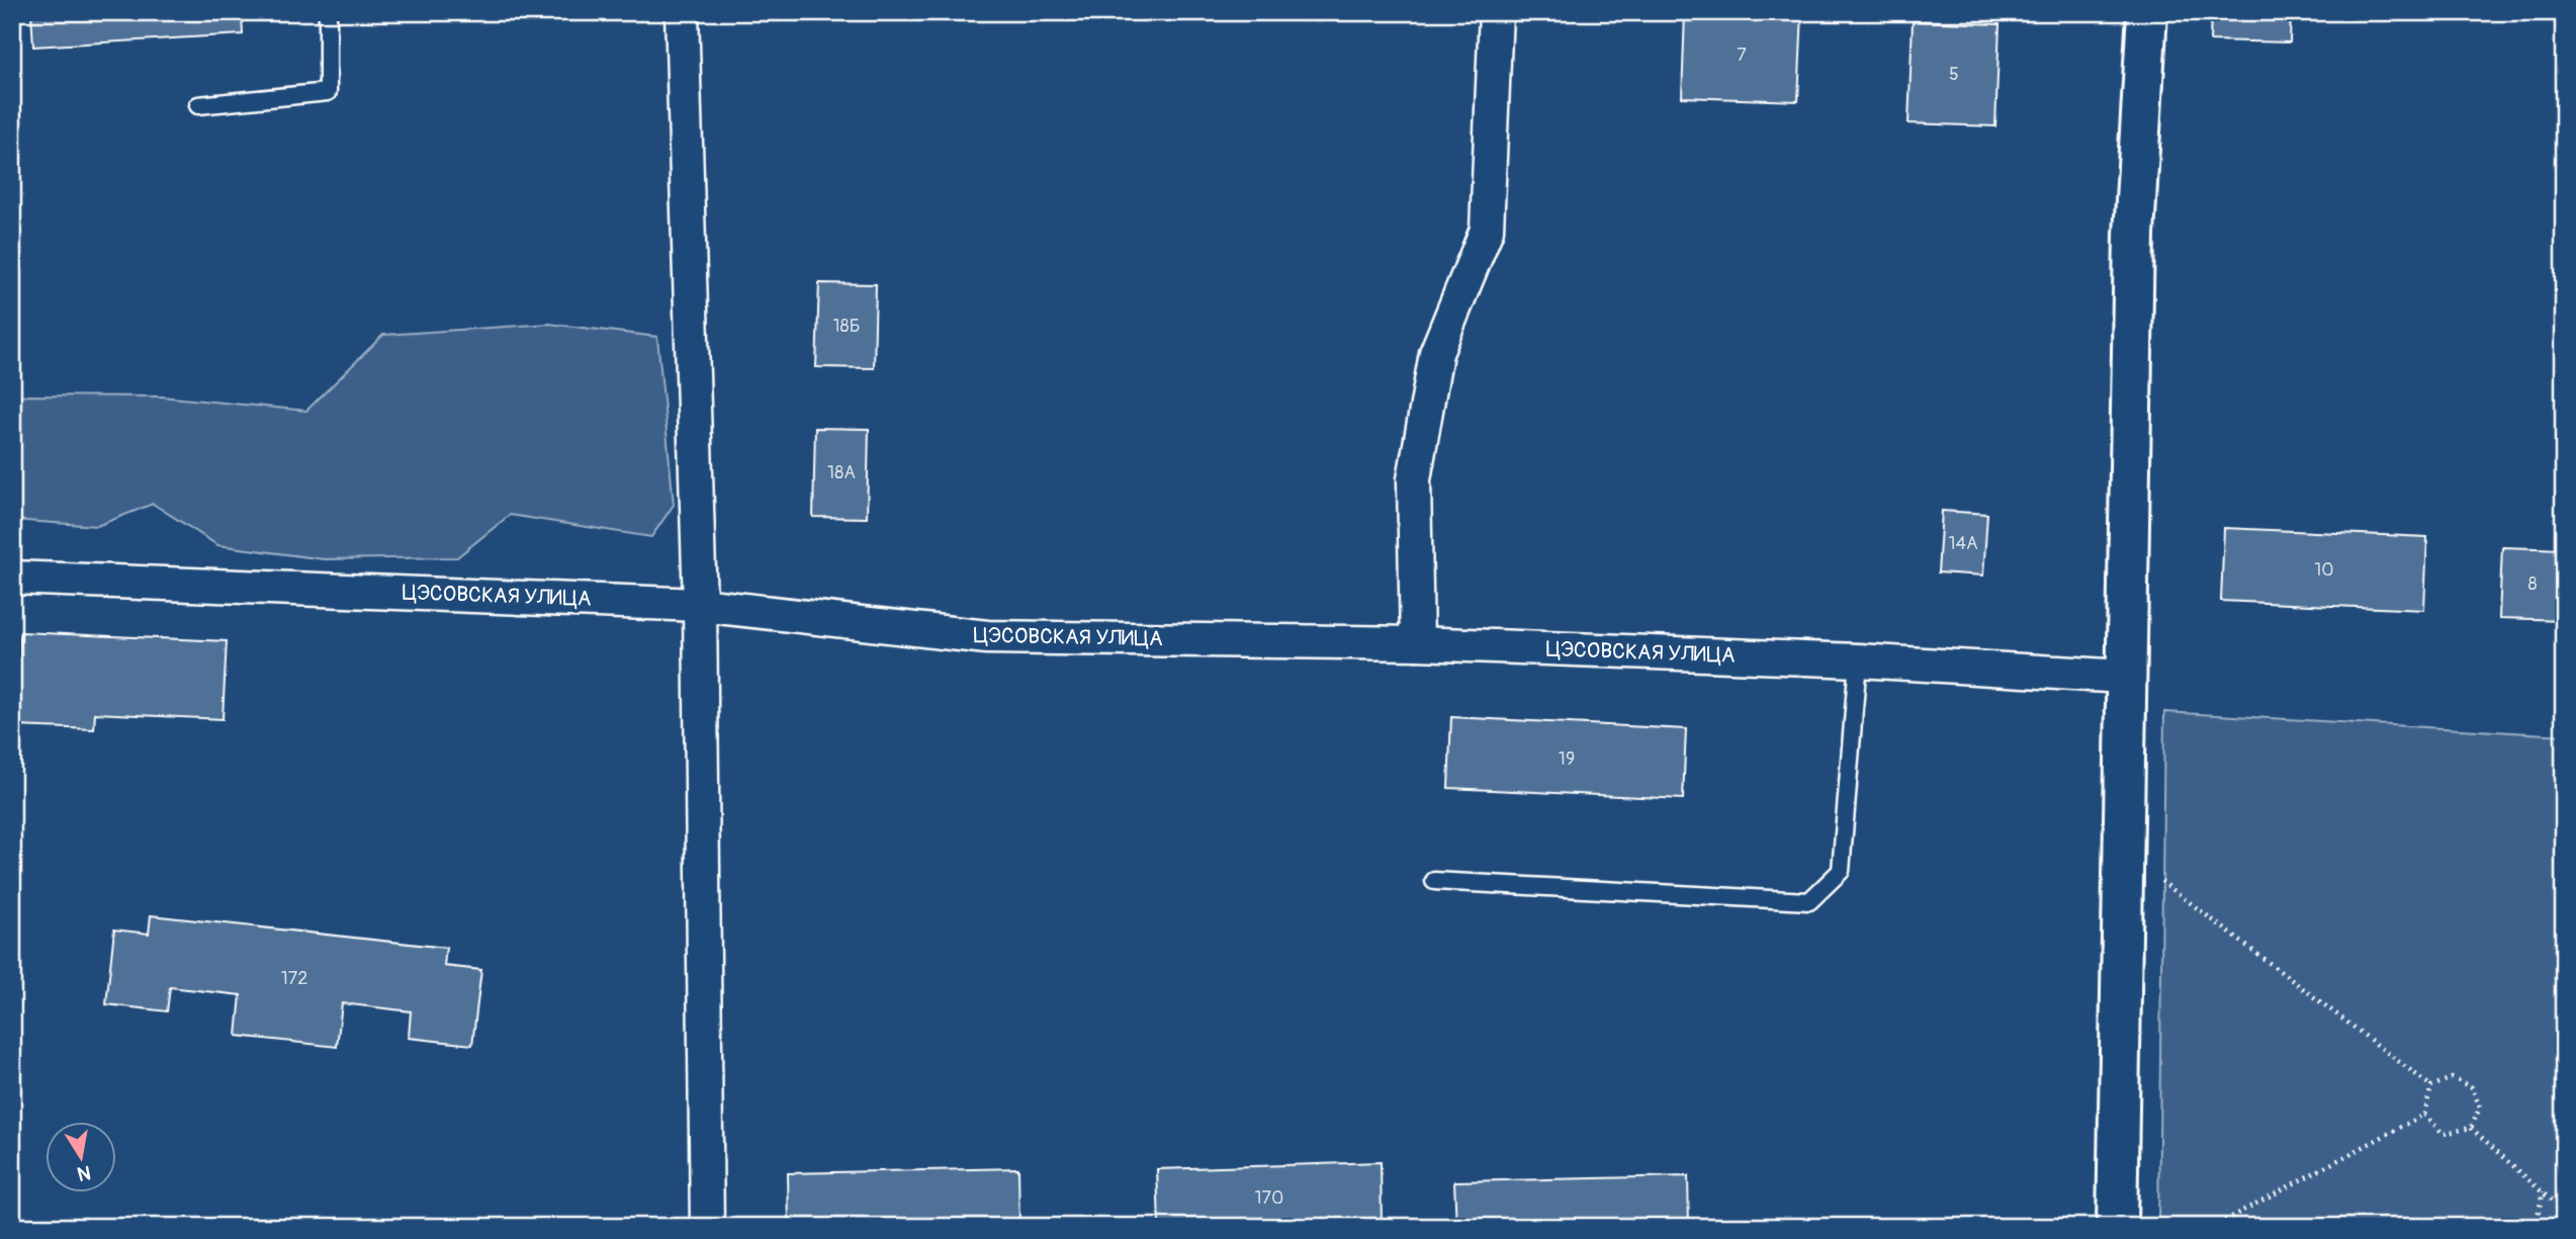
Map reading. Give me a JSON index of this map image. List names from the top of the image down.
{
  "streets": {
    "street": ["ЦЭСОВСКАЯ УЛИЦА"]
  },
  "house_numbers": [
    "7",
    "5",
    "18Б",
    "18А",
    "14А",
    "10",
    "8",
    "19",
    "172",
    "170"
  ],
  "north": "bottom"
}
